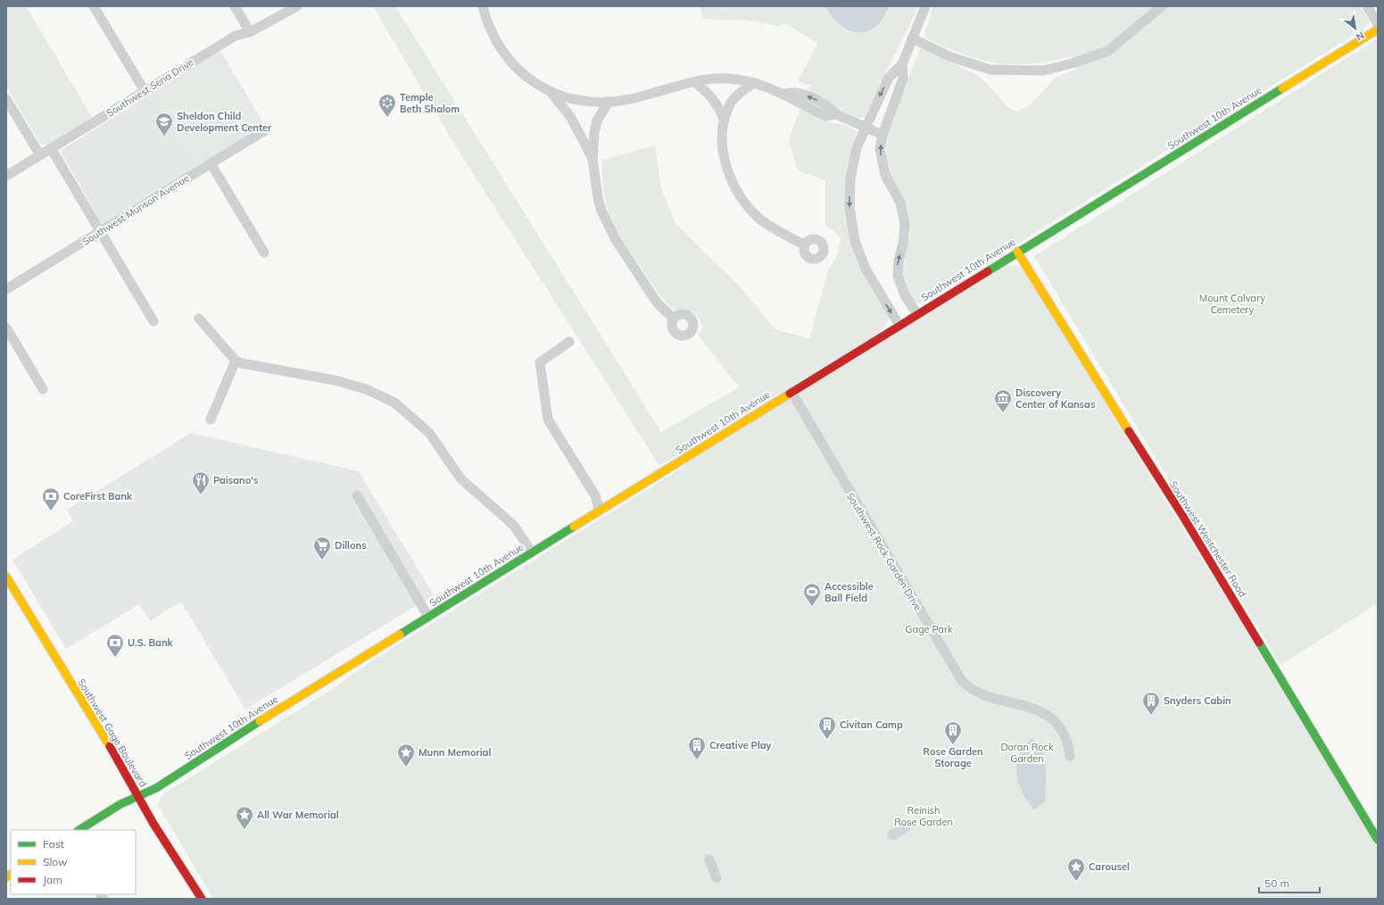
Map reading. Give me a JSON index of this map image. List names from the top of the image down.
{
  "streets": {
    "main road": ["Southwest 10th Avenue", "Southwest Westchester Road", "Southwest Gage Boulevard"],
    "street": ["Southwest Sena Drive", "Southwest Munson Avenue", "Southwest Rock Garden Drive"]
  },
  "crossings": [
    ["Southwest 10th Avenue", "Southwest Westchester Road"],
    ["Southwest 10th Avenue", "Southwest Rock Garden Drive"],
    ["Southwest 10th Avenue", "Southwest Gage Boulevard"]
  ],
  "parks": [
    "Mount Calvary Cemetery",
    "Gage Park",
    "Doran Rock Garden",
    "Reinish Rose Garden"
  ],
  "places": {
    "synagogue": ["Temple Beth Shalom"],
    "school or university": ["Sheldon Child Development Center"],
    "museum": ["Discovery Center of Kansas"],
    "restaurant": ["Paisano's"],
    "bank": ["CoreFirst Bank", "U.S. Bank"],
    "supermarket": ["Dillons"],
    "sports": ["Accessible Ball Field"],
    "building": [
      "Snyders Cabin",
      "Civitan Camp",
      "Rose Garden Storage",
      "Creative Play"
    ],
    "place": ["Munn Memorial", "All War Memorial", "Carousel"]
  },
  "legend": ["Fast", "Slow", "Jam"],
  "scale_bar": "50 m",
  "north": "bottom right"
}
